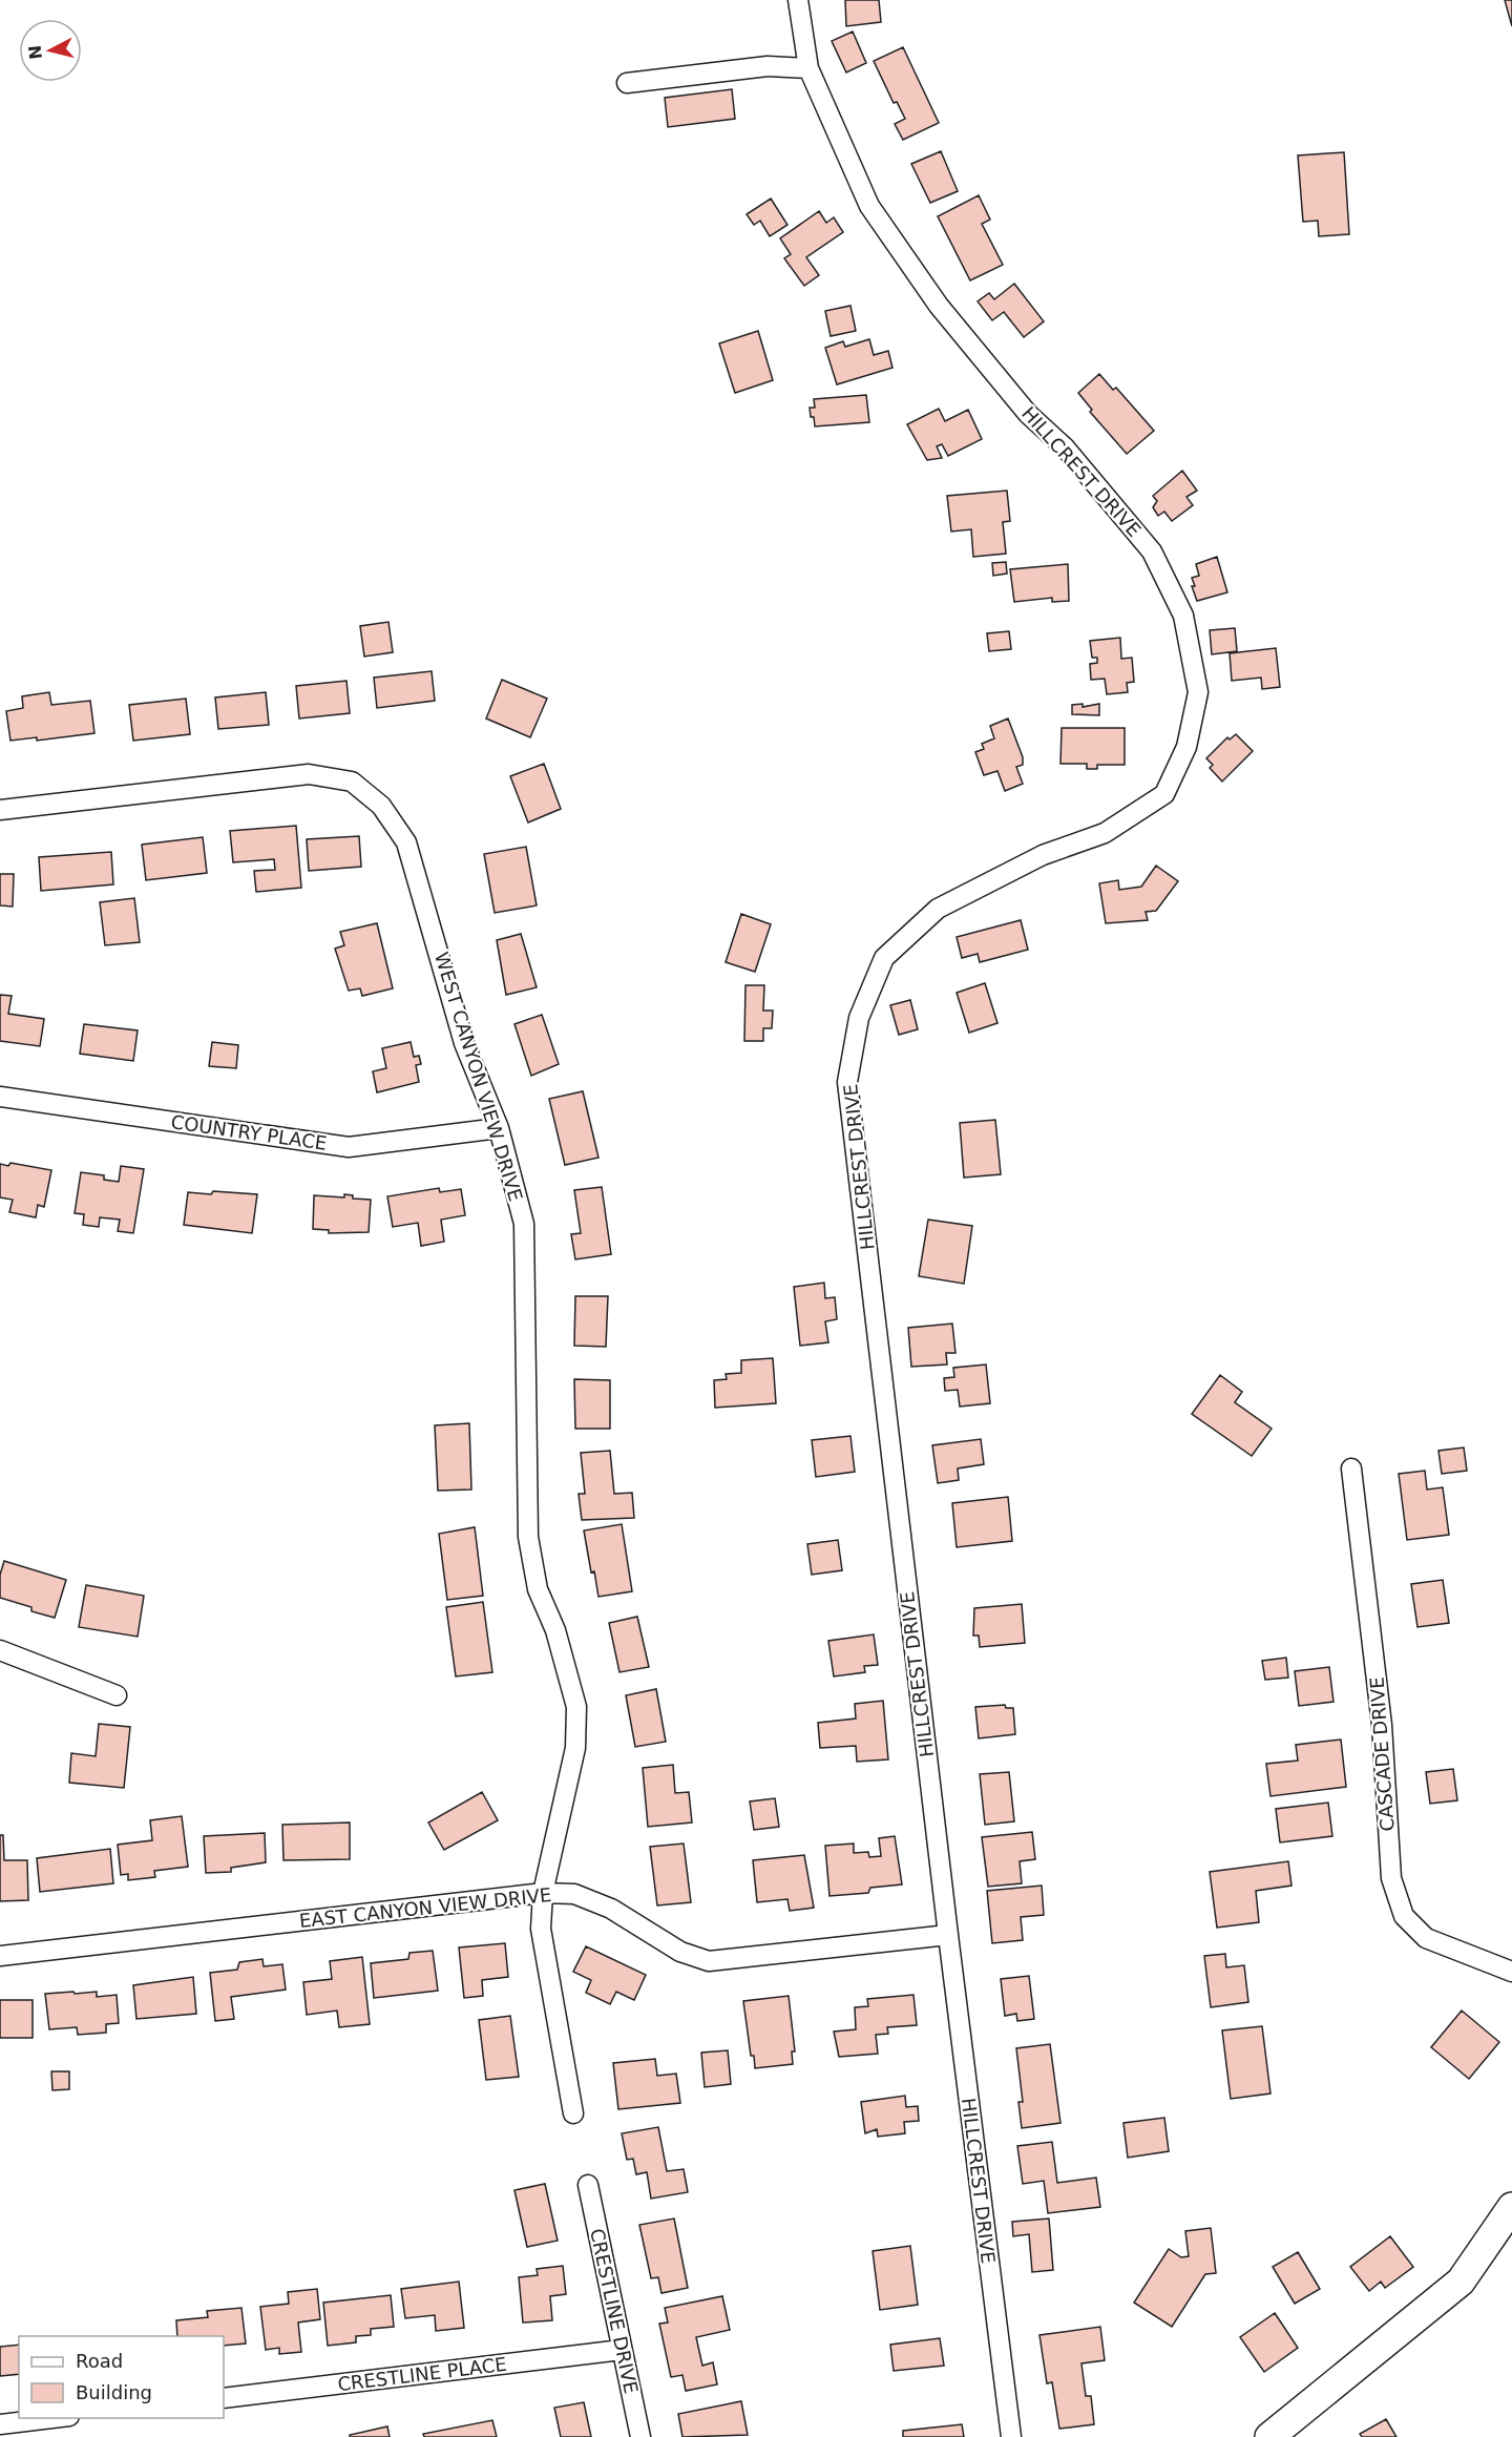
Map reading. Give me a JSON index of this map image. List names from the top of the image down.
{
  "streets": {
    "street": [
      "HILLCREST DRIVE",
      "WEST CANYON VIEW DRIVE",
      "COUNTRY PLACE",
      "CASCADE DRIVE",
      "EAST CANYON VIEW DRIVE",
      "CRESTLINE DRIVE",
      "CRESTLINE PLACE"
    ]
  },
  "crossings": [
    ["HILLCREST DRIVE", "EAST CANYON VIEW DRIVE"],
    ["WEST CANYON VIEW DRIVE", "COUNTRY PLACE"],
    ["WEST CANYON VIEW DRIVE", "EAST CANYON VIEW DRIVE"],
    ["CRESTLINE DRIVE", "CRESTLINE PLACE"]
  ],
  "legend": ["Road", "Building"],
  "north": "left"
}
